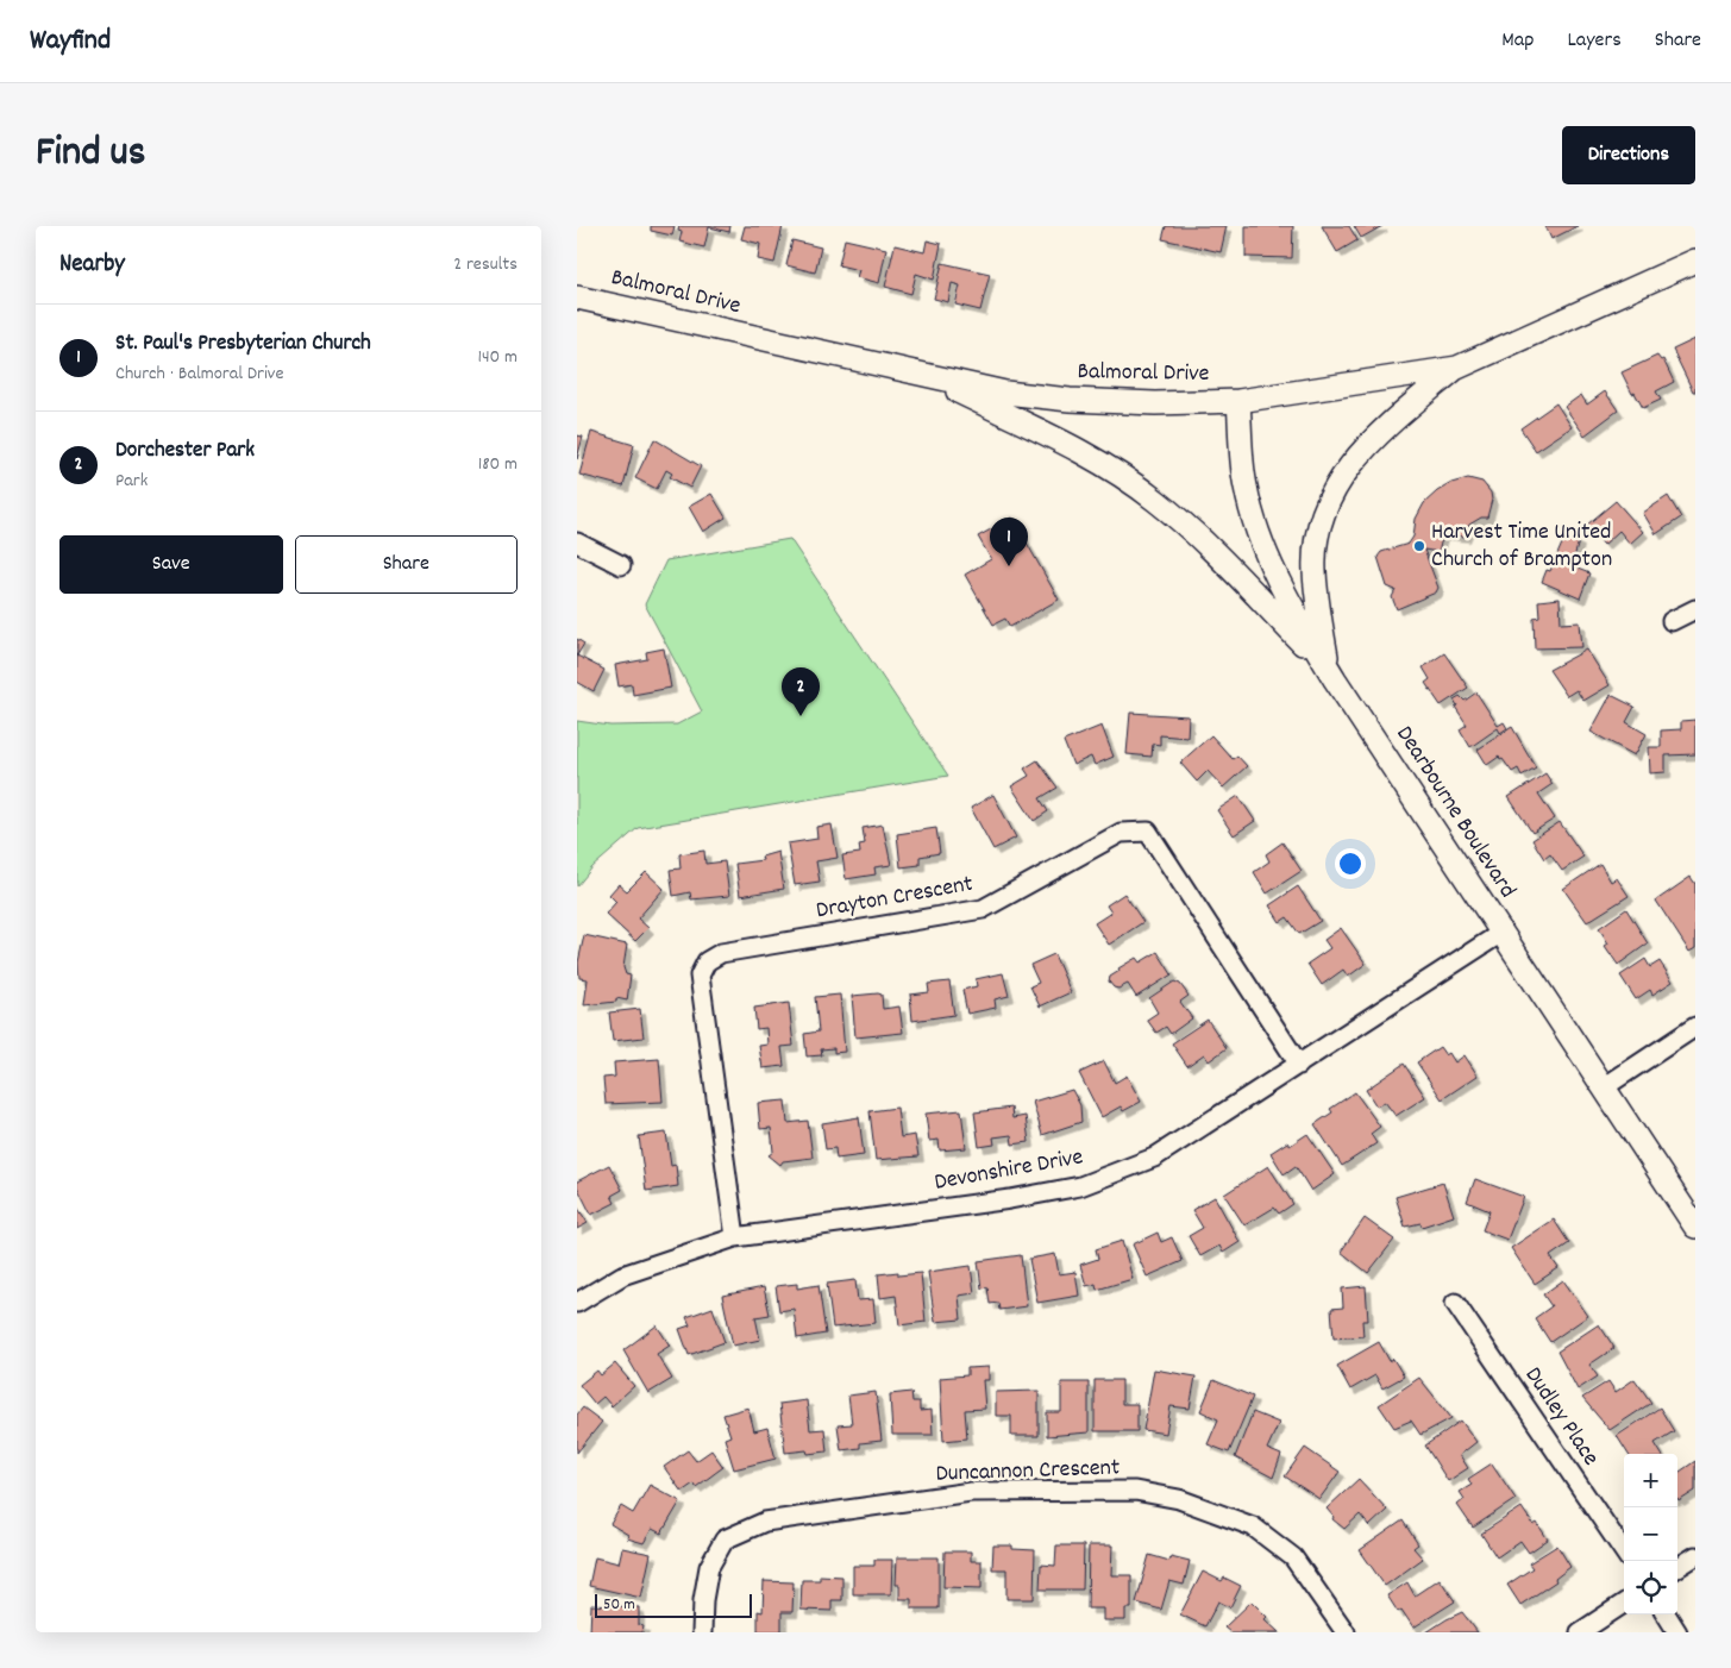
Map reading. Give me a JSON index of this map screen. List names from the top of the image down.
{
  "streets": {
    "street": [
      "Balmoral Drive",
      "Dearbourne Boulevard",
      "Drayton Crescent",
      "Devonshire Drive",
      "Dudley Place",
      "Duncannon Crescent"
    ]
  },
  "crossings": [
    ["Balmoral Drive", "Dearbourne Boulevard"],
    ["Dearbourne Boulevard", "Devonshire Drive"],
    ["Drayton Crescent", "Devonshire Drive"]
  ],
  "places": ["Harvest Time United Church of Brampton"],
  "scale_bar": "50 m",
  "page": {
    "header": "Wayfind",
    "nav": ["Map", "Layers", "Share"],
    "title": "Find us",
    "buttons": [
      "Directions",
      ["Save", "Share"]
    ],
    "heading": ["Nearby", "2 results"],
    "list": [
      {
        "mark": "1",
        "name": "St. Paul's Presbyterian Church",
        "note": "Church · Balmoral Drive",
        "value": "140 m"
      },
      {
        "mark": "2",
        "name": "Dorchester Park",
        "note": "Park",
        "value": "180 m"
      }
    ],
    "pins": ["1", "2"],
    "map_buttons": ["+", "−"],
    "scale": "50 m"
  }
}
